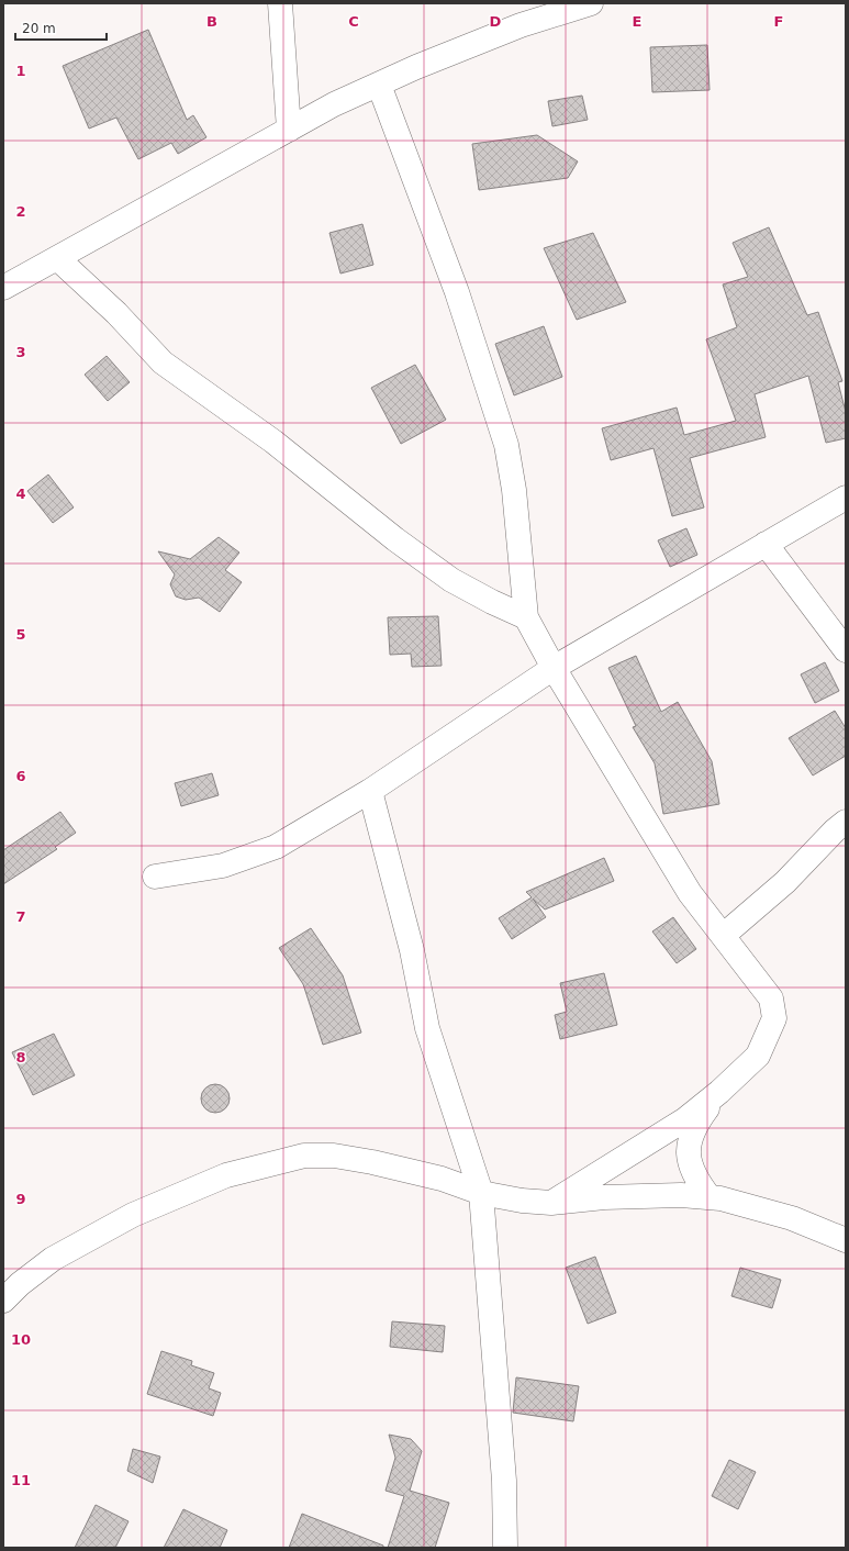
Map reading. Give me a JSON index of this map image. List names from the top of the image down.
{
  "scale_bar": "20 m",
  "grid": {
    "columns": [
      "B",
      "C",
      "D",
      "E",
      "F"
    ],
    "rows": [
      "1",
      "2",
      "3",
      "4",
      "5",
      "6",
      "7",
      "8",
      "9",
      "10",
      "11"
    ]
  }
}
